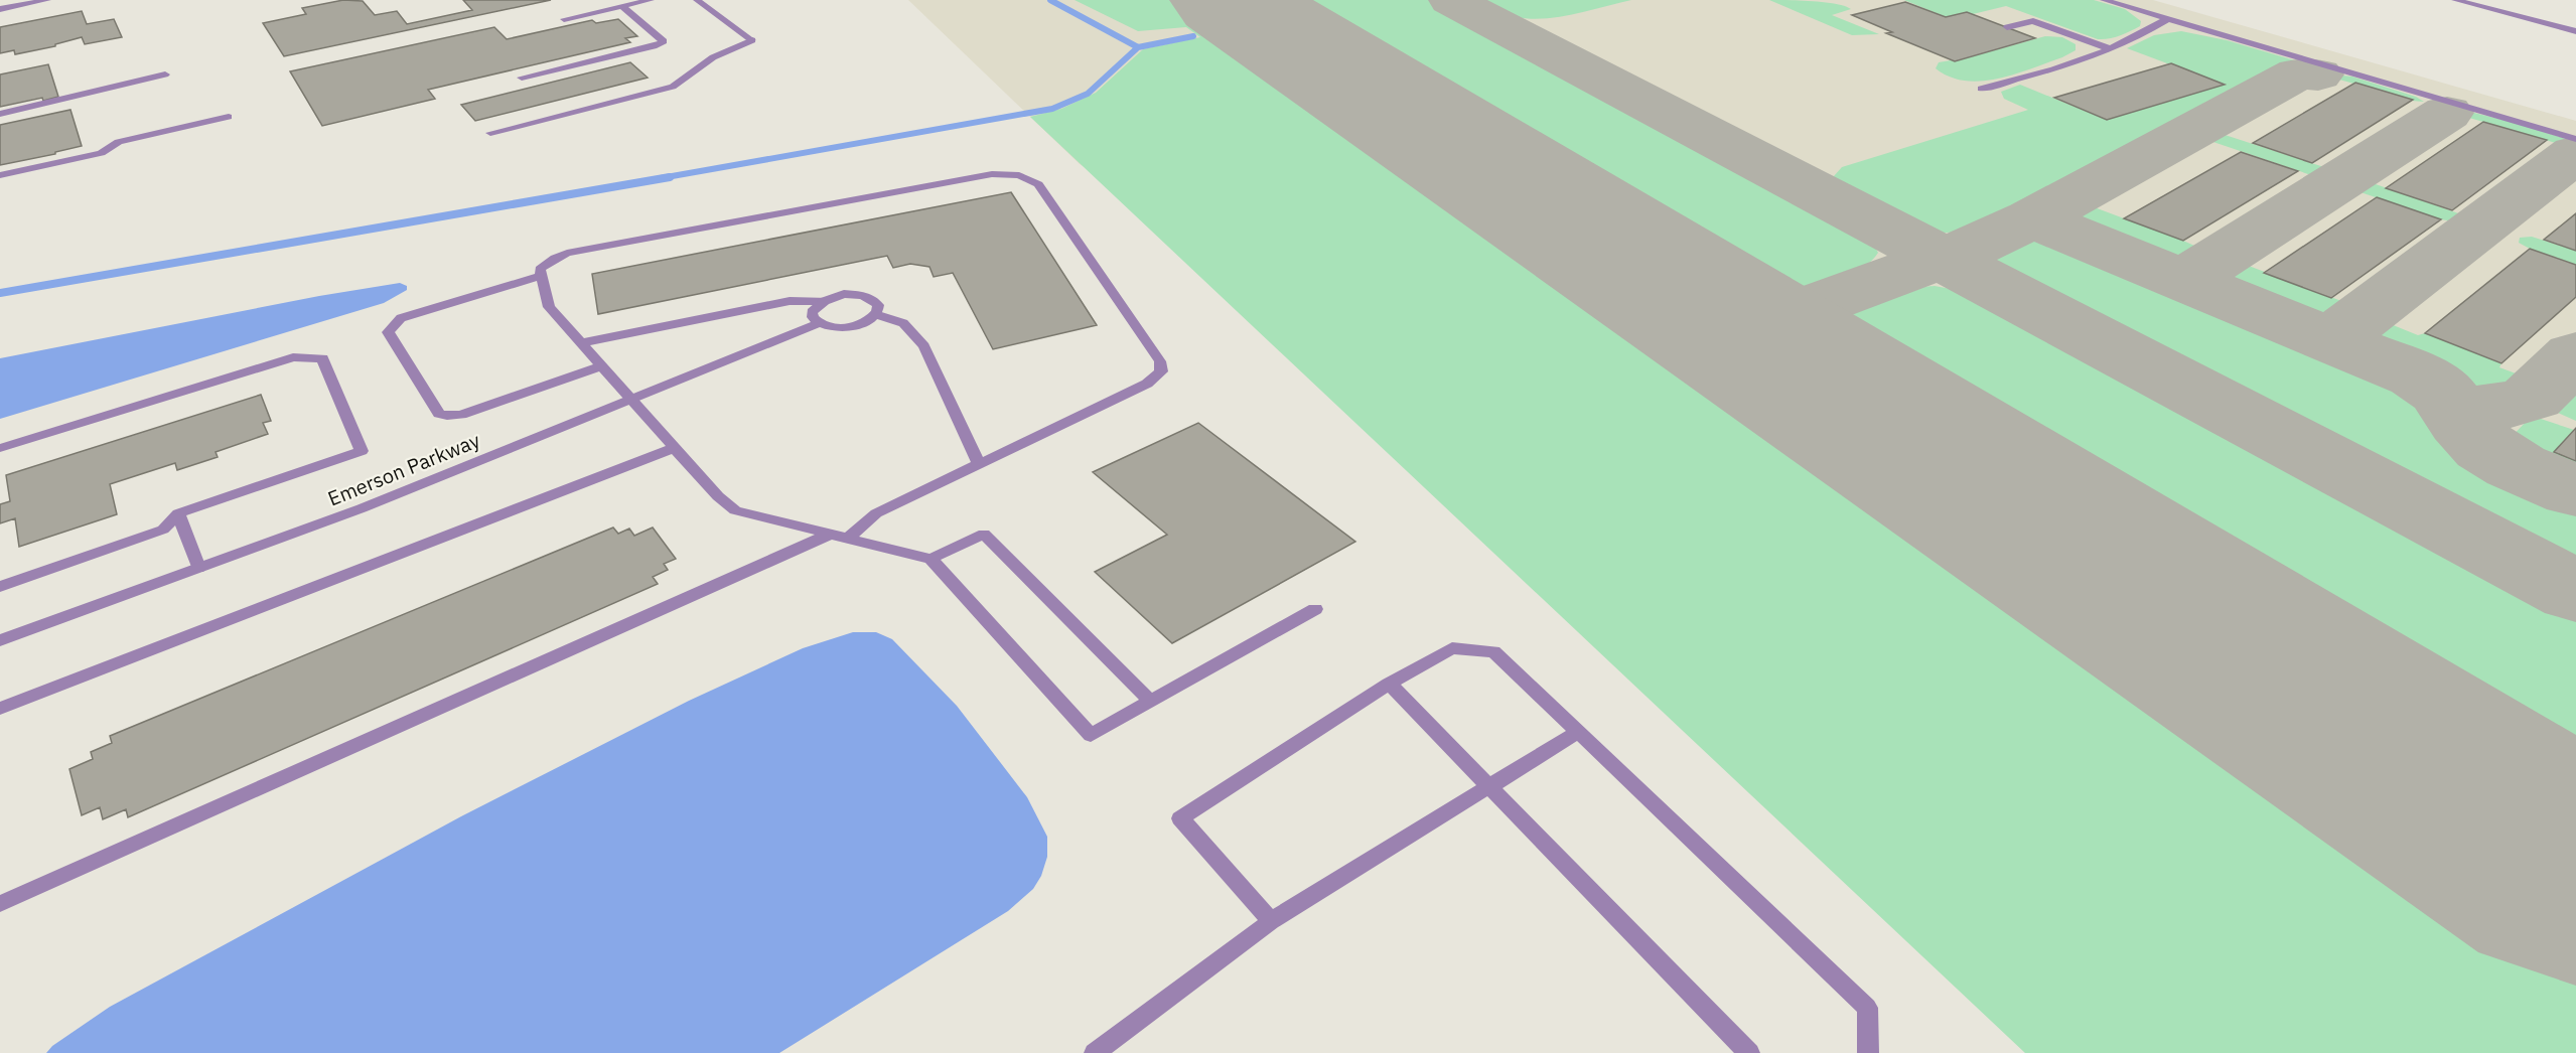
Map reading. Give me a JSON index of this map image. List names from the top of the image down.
{
  "streets": {
    "street": ["Emerson Parkway"]
  }
}
